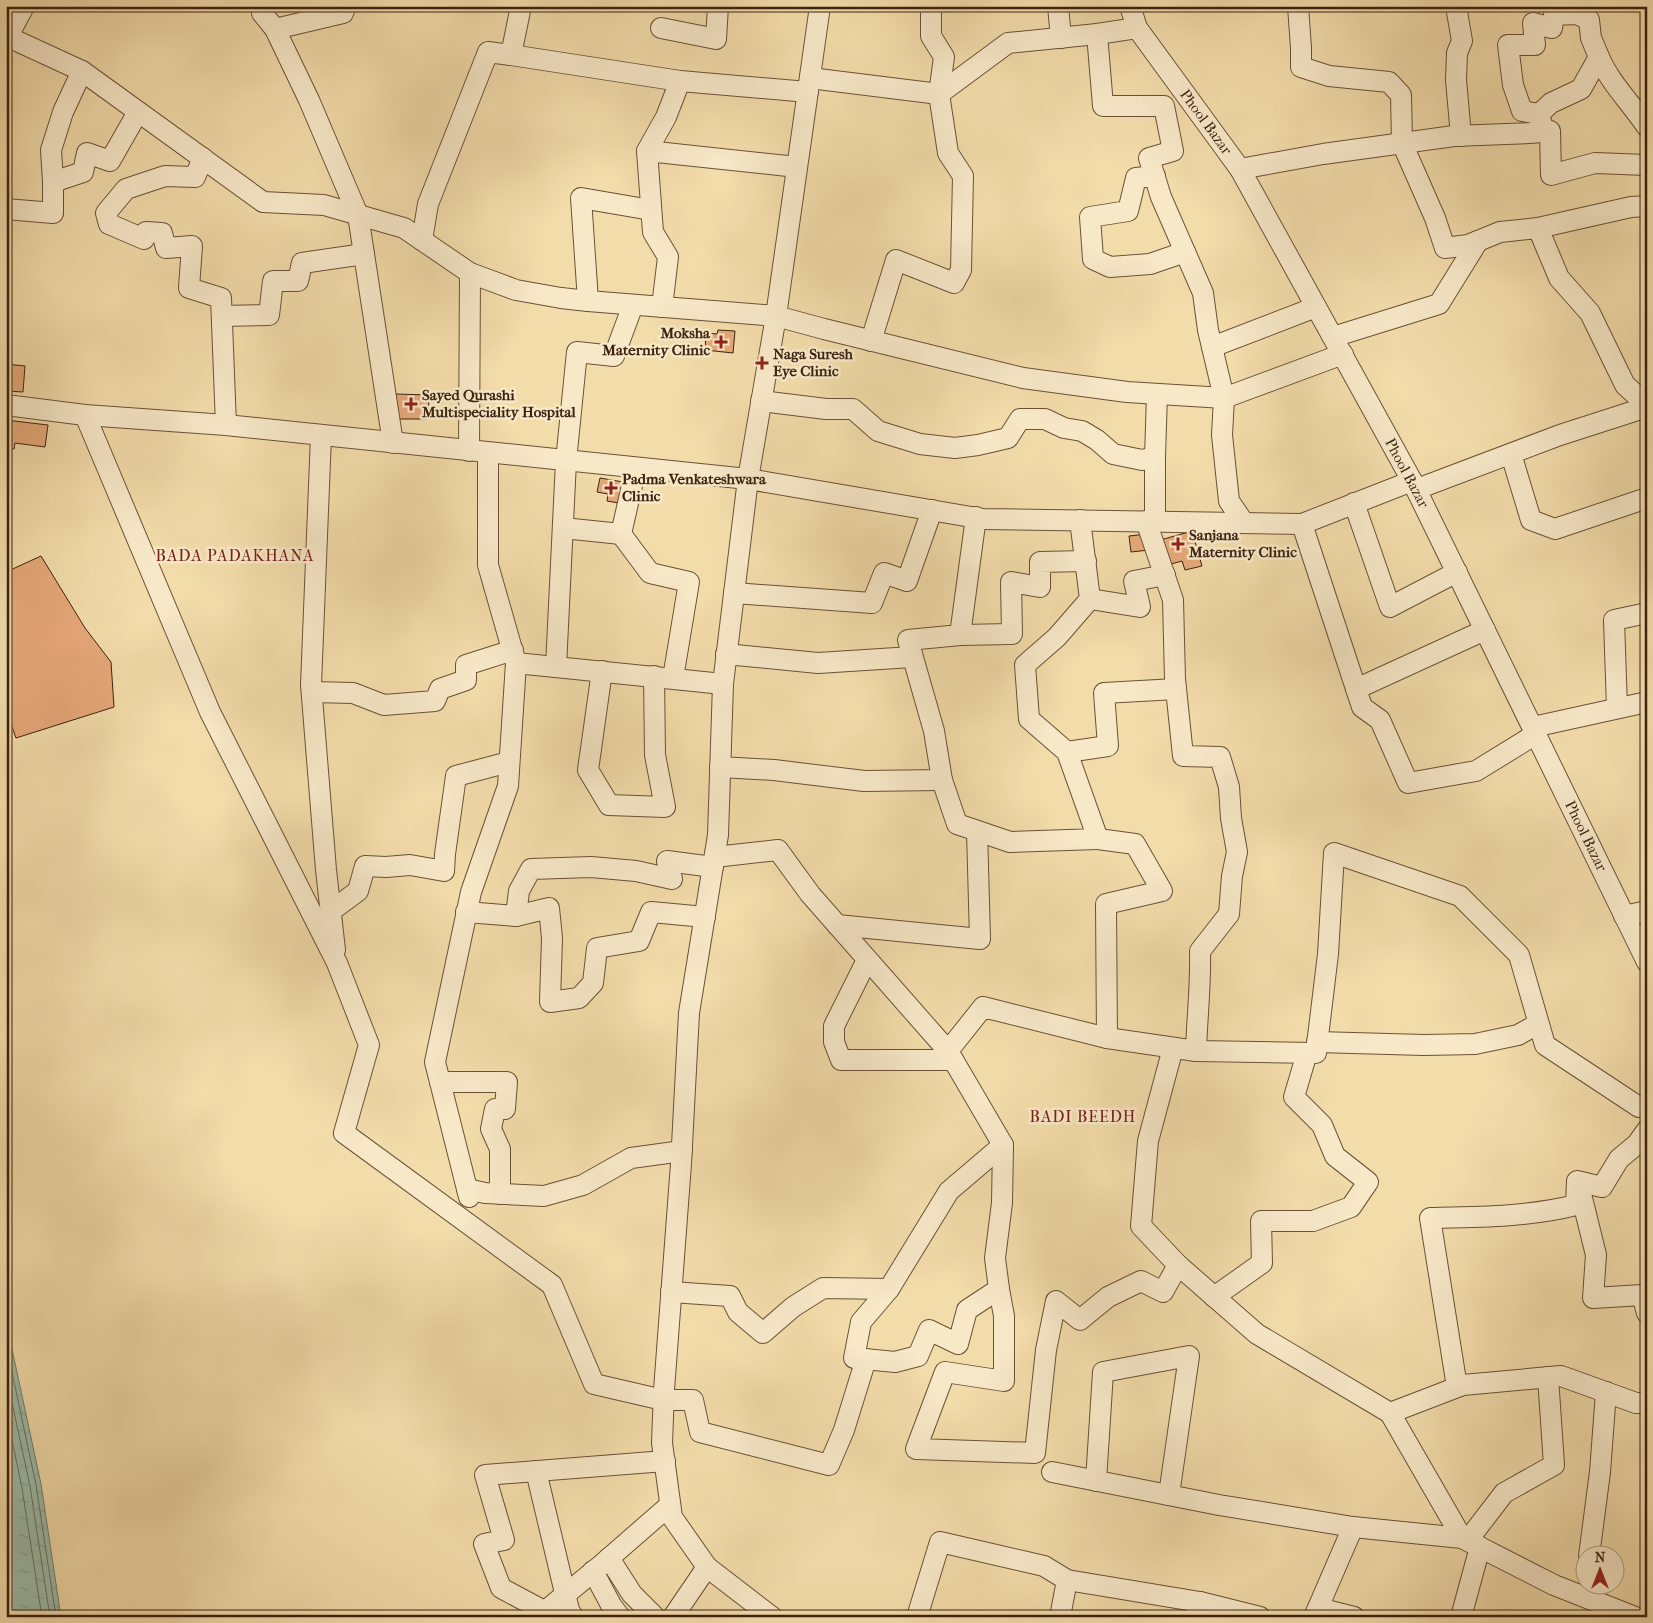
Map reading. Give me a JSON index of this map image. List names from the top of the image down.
{
  "streets": {
    "street": ["Phool Bazar"]
  },
  "districts": ["BADA PADAKHANA", "BADI BEEDH"],
  "places": {
    "health": [
      "Moksha Maternity Clinic",
      "Naga Suresh Eye Clinic",
      "Sayed Qurashi Multispeciality Hospital",
      "Padma Venkateshwara Clinic",
      "Sanjana Maternity Clinic"
    ]
  },
  "north": "top"
}
